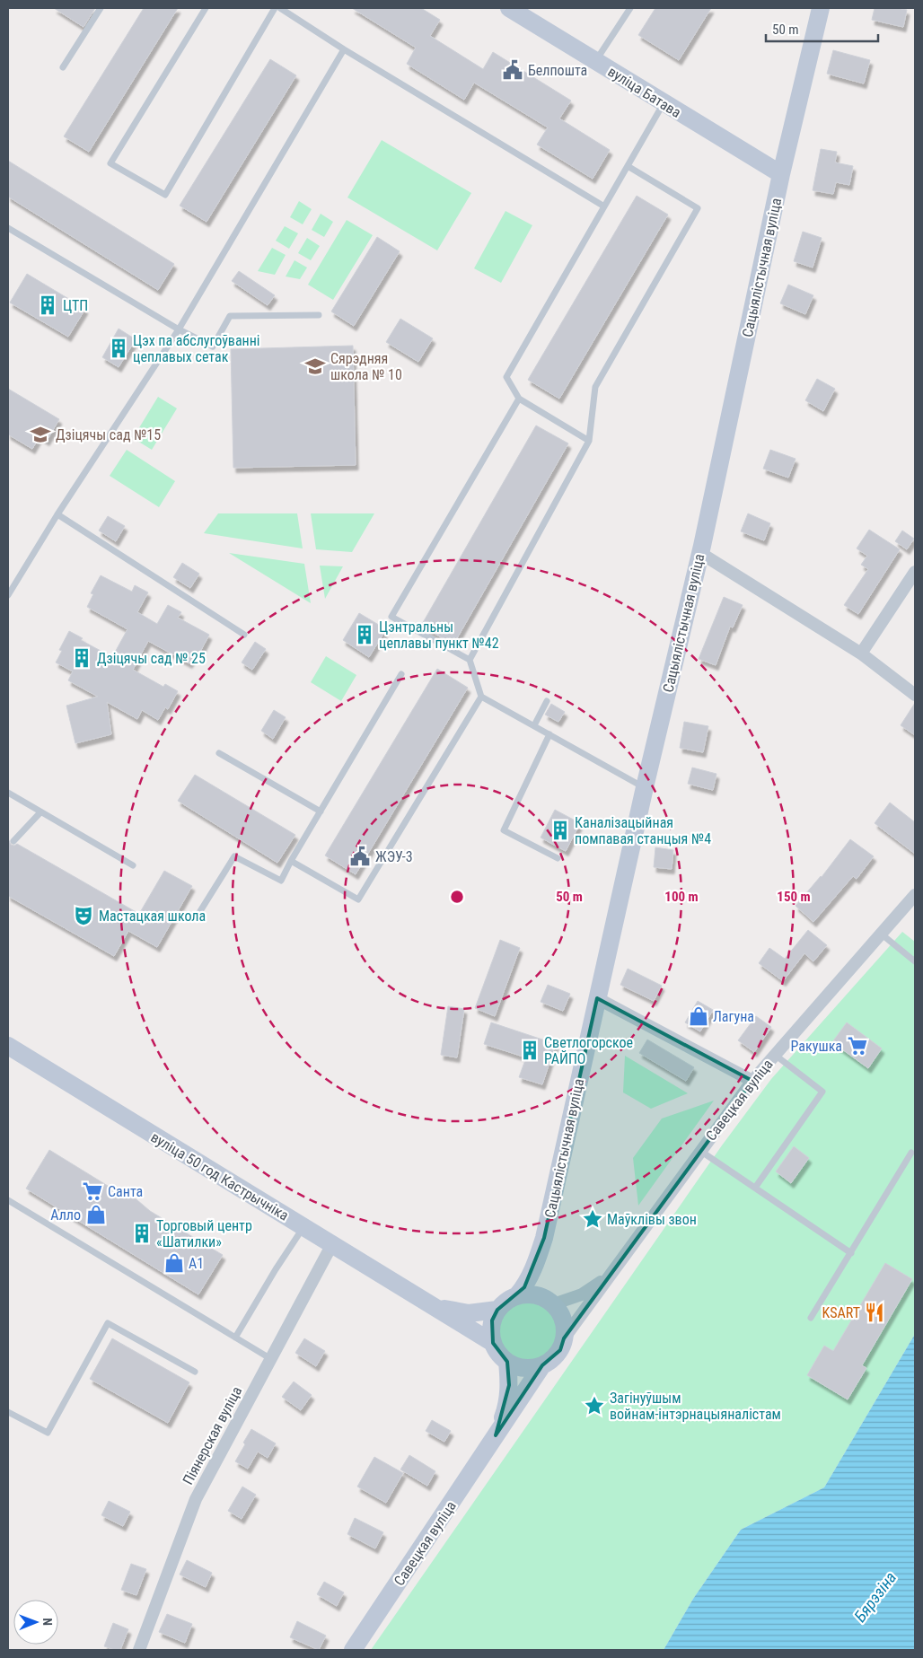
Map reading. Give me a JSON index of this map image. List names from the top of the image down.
{
  "streets": {
    "main road": [
      "вуліца Батава",
      "Сацыялістычная вуліца",
      "Савецкая вуліца",
      "вуліца 50 год Кастрычніка"
    ],
    "street": ["Піянерская вуліца"]
  },
  "crossings": [
    ["вуліца Батава", "Сацыялістычная вуліца"],
    ["Сацыялістычная вуліца", "Савецкая вуліца"],
    ["Сацыялістычная вуліца", "вуліца 50 год Кастрычніка"],
    ["Савецкая вуліца", "вуліца 50 год Кастрычніка"],
    ["вуліца 50 год Кастрычніка", "Піянерская вуліца"]
  ],
  "water": ["Бярэзіна"],
  "places": {
    "public building": ["Белпошта", "ЖЭУ-3"],
    "building": [
      "ЦТП",
      "Цэх па абслугоўванні цеплавых сетак",
      "Цэнтральны цеплавы пункт №42",
      "Дзіцячы сад № 25",
      "Каналізацыйная помпавая станцыя №4",
      "Светлогорское РАЙПО",
      "Торговый центр «Шатилки»"
    ],
    "school or university": ["Сярэдняя школа № 10", "Дзіцячы сад №15"],
    "theatre": ["Мастацкая школа"],
    "shop": ["Лагуна", "Алло", "A1"],
    "supermarket": ["Ракушка", "Санта"],
    "place": ["Маўклівы звон", "Загінуўшым войнам-інтэрнацыяналістам"],
    "restaurant": ["KSART"]
  },
  "scale_bar": "50 m",
  "north": "right",
  "rings": ["50 m", "100 m", "150 m"]
}
